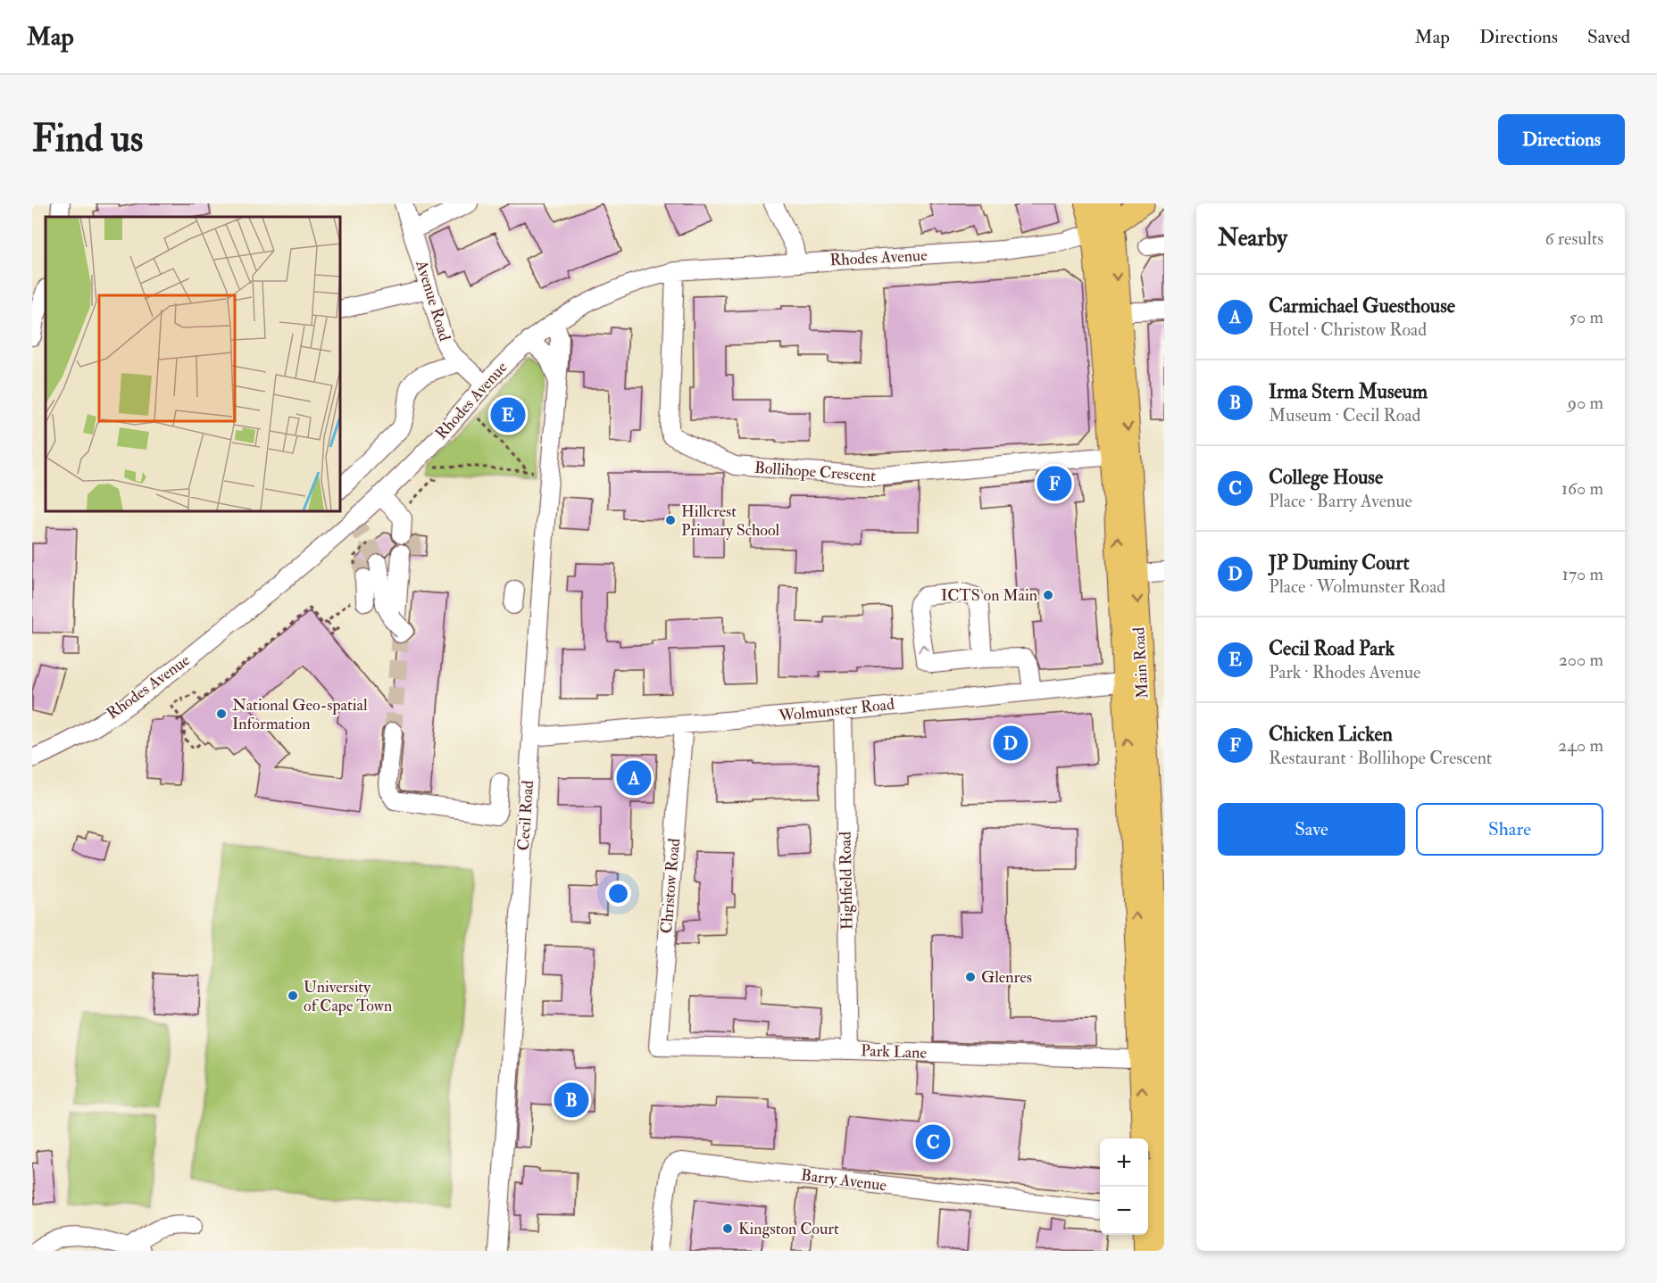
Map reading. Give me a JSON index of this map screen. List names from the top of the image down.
{
  "streets": {
    "main road": ["Main Road"],
    "street": [
      "Rhodes Avenue",
      "Avenue Road",
      "Bollihope Crescent",
      "Wolmunster Road",
      "Cecil Road",
      "Highfield Road",
      "Christow Road",
      "Park Lane",
      "Barry Avenue"
    ]
  },
  "crossings": [
    ["Rhodes Avenue", "Avenue Road"],
    ["Rhodes Avenue", "Bollihope Crescent"],
    ["Rhodes Avenue", "Main Road"],
    ["Rhodes Avenue", "Cecil Road"],
    ["Bollihope Crescent", "Main Road"],
    ["Main Road", "Wolmunster Road"],
    ["Wolmunster Road", "Cecil Road"],
    ["Wolmunster Road", "Highfield Road"],
    ["Wolmunster Road", "Christow Road"],
    ["Highfield Road", "Park Lane"],
    ["Christow Road", "Park Lane"]
  ],
  "places": [
    "Hillcrest Primary School",
    "ICTS on Main",
    "National Geo-spatial Information",
    "Glenres",
    "University of Cape Town",
    "Kingston Court"
  ],
  "page": {
    "header": "Map",
    "nav": ["Map", "Directions", "Saved"],
    "buttons": [
      "Directions",
      ["Save", "Share"]
    ],
    "title": "Find us",
    "heading": ["Nearby", "6 results"],
    "list": [
      {
        "mark": "A",
        "name": "Carmichael Guesthouse",
        "note": "Hotel · Christow Road",
        "value": "50 m"
      },
      {
        "mark": "B",
        "name": "Irma Stern Museum",
        "note": "Museum · Cecil Road",
        "value": "90 m"
      },
      {
        "mark": "C",
        "name": "College House",
        "note": "Place · Barry Avenue",
        "value": "160 m"
      },
      {
        "mark": "D",
        "name": "JP Duminy Court",
        "note": "Place · Wolmunster Road",
        "value": "170 m"
      },
      {
        "mark": "E",
        "name": "Cecil Road Park",
        "note": "Park · Rhodes Avenue",
        "value": "200 m"
      },
      {
        "mark": "F",
        "name": "Chicken Licken",
        "note": "Restaurant · Bollihope Crescent",
        "value": "240 m"
      }
    ],
    "pins": [
      "E",
      "F",
      "D",
      "A",
      "B",
      "C"
    ],
    "map_buttons": ["+", "−"]
  }
}
